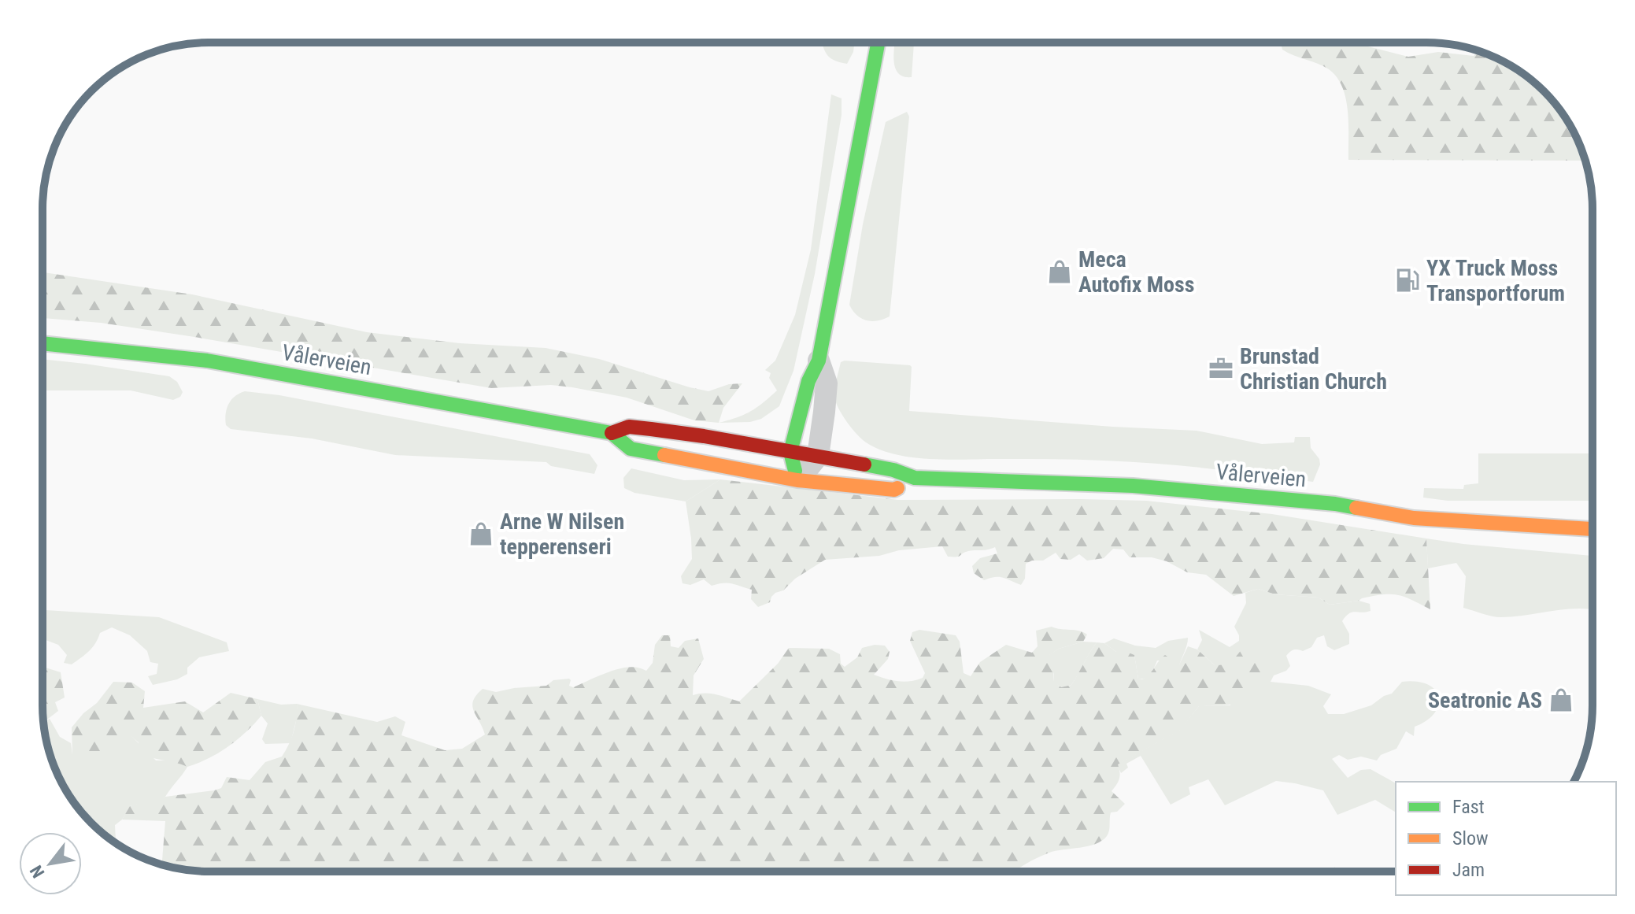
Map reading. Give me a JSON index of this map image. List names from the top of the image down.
{
  "streets": {
    "street": ["Vålerveien"]
  },
  "places": {
    "shop": ["Meca Autofix Moss", "Arne W Nilsen tepperenseri", "Seatronic AS"],
    "fuel station": ["YX Truck Moss Transportforum"],
    "office": ["Brunstad Christian Church"]
  },
  "legend": ["Fast", "Slow", "Jam"],
  "north": "bottom left"
}
